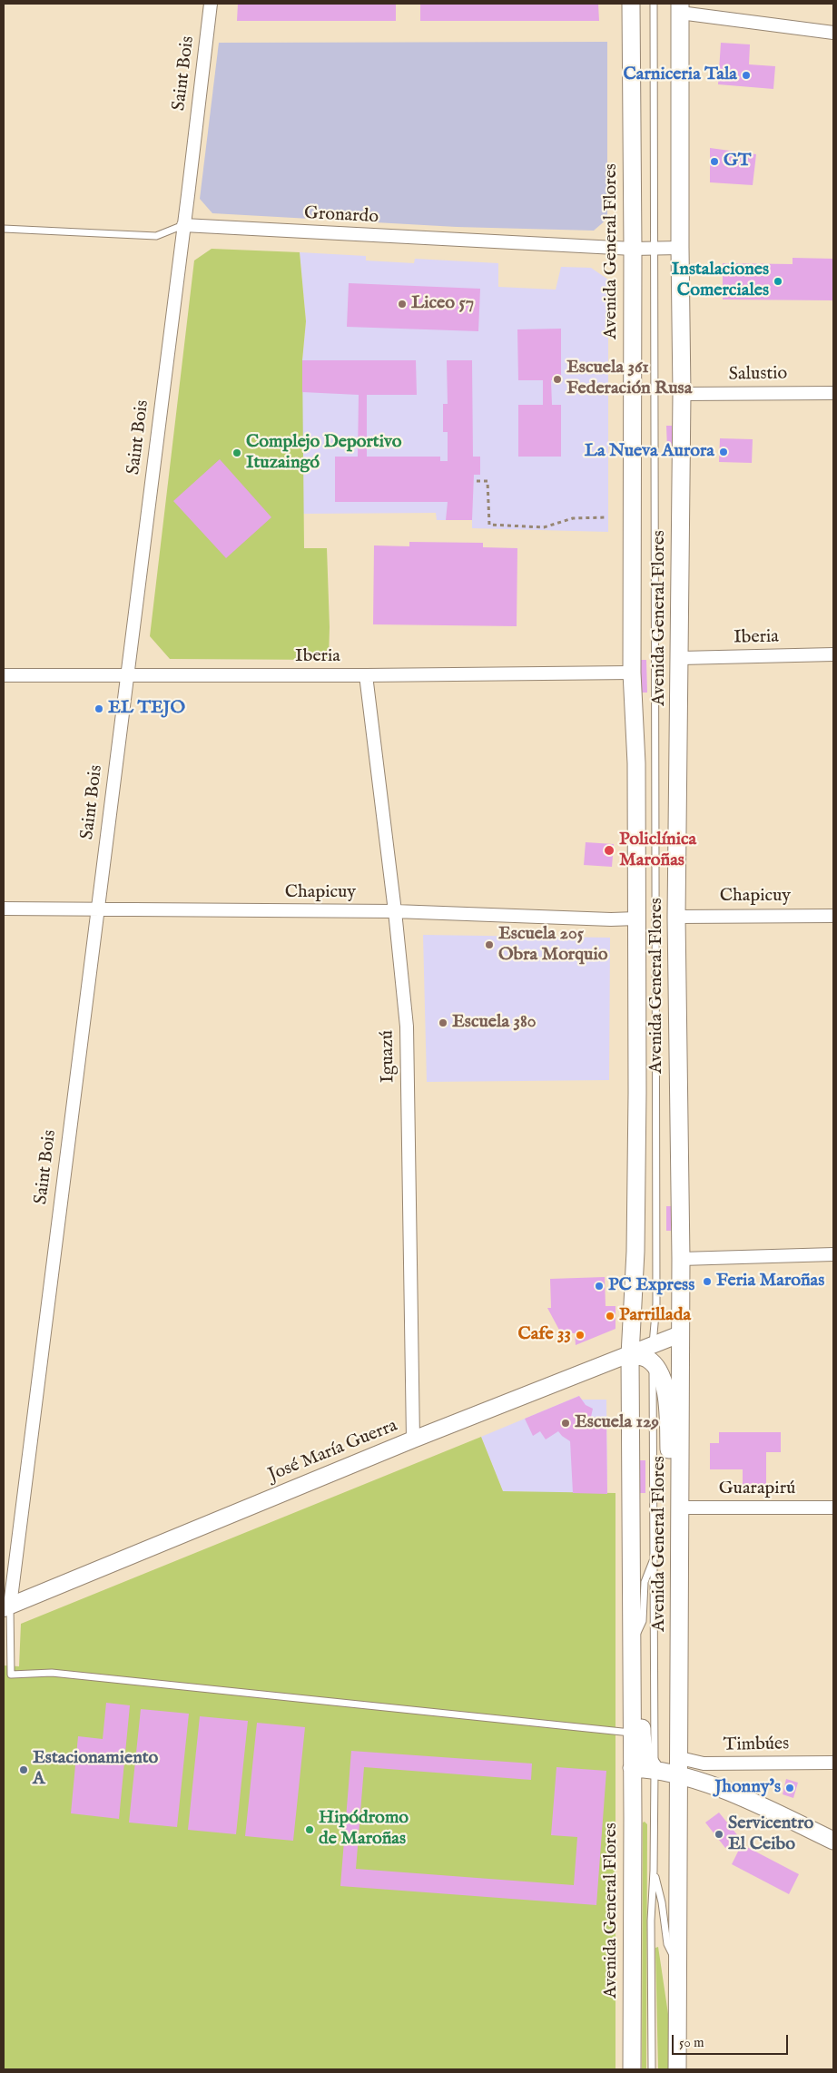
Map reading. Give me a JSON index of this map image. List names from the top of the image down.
{
  "streets": {
    "main road": ["Avenida General Flores"],
    "street": [
      "Saint Bois",
      "Gronardo",
      "Salustio",
      "Iberia",
      "Chapicuy",
      "Iguazú",
      "José María Guerra",
      "Guarapirú",
      "Timbúes"
    ]
  },
  "crossings": [
    ["Saint Bois", "Gronardo"],
    ["Saint Bois", "Iberia"],
    ["Saint Bois", "Chapicuy"],
    ["Saint Bois", "José María Guerra"],
    ["Gronardo", "Avenida General Flores"],
    ["Avenida General Flores", "Salustio"],
    ["Avenida General Flores", "Iberia"],
    ["Avenida General Flores", "Chapicuy"],
    ["Avenida General Flores", "José María Guerra"],
    ["Avenida General Flores", "Guarapirú"],
    ["Avenida General Flores", "Timbúes"],
    ["Iberia", "Iguazú"],
    ["Chapicuy", "Iguazú"],
    ["Iguazú", "José María Guerra"]
  ],
  "places": [
    "Carniceria Tala",
    "GT",
    "Instalaciones Comerciales",
    "Liceo 57",
    "Escuela 361 Federación Rusa",
    "La Nueva Aurora",
    "Complejo Deportivo Ituzaingó",
    "EL TEJO",
    "Policlínica Maroñas",
    "Escuela 205 Obra Morquio",
    "Escuela 380",
    "Feria Maroñas",
    "PC Express",
    "Parrillada",
    "Cafe 33",
    "Escuela 129",
    "Estacionamiento A",
    "Jhonny's",
    "Hipódromo de Maroñas",
    "Servicentro El Ceibo"
  ],
  "scale_bar": "50 m"
}
